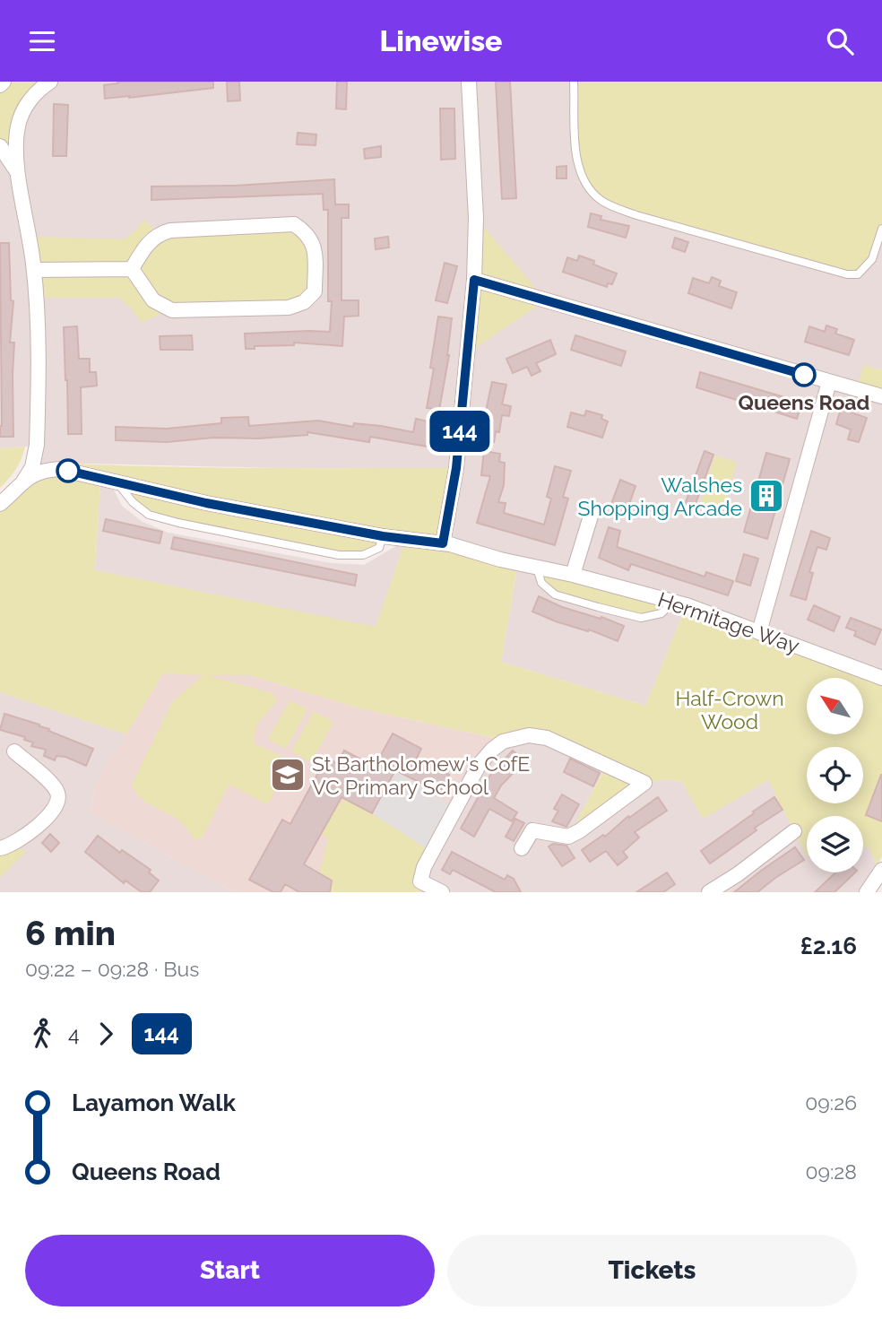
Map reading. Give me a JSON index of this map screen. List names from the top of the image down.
{
  "streets": {
    "street": ["Hermitage Way"]
  },
  "parks": ["Half-Crown Wood"],
  "places": {
    "other": ["Queens Road"],
    "building": ["Walshes Shopping Arcade"],
    "school or university": ["St Bartholomew's CofE VC Primary School"]
  },
  "lines": ["bus line 144"],
  "north": "top left",
  "page": {
    "header": "Linewise",
    "on_map": "144",
    "heading": ["6 min", "09:22 – 09:28 · Bus", "£2.16"],
    "legs": ["4", "144"],
    "list": [
      {
        "name": "Layamon Walk",
        "value": "09:26"
      },
      {
        "name": "Queens Road",
        "value": "09:28"
      }
    ],
    "buttons": ["Start", "Tickets"]
  }
}
